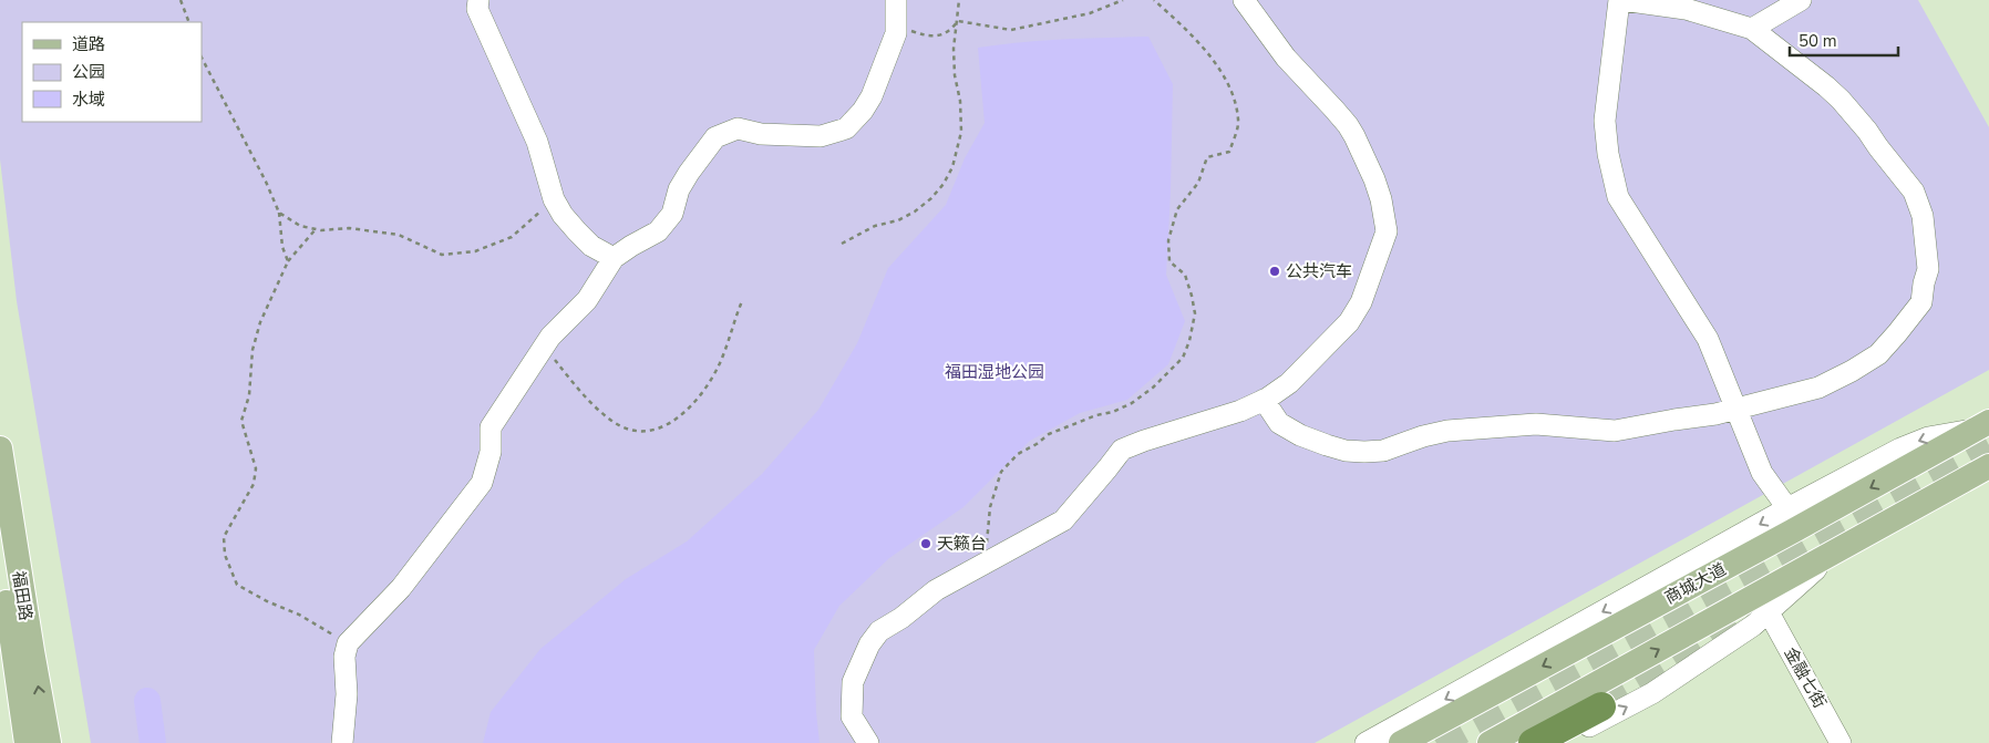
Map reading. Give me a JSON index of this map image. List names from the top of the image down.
{
  "streets": {
    "main road": ["商城大道", "福田路"],
    "street": ["金融七街"]
  },
  "parks": ["福田湿地公园"],
  "places": ["公共汽车", "天籁台"],
  "legend": ["道路", "公园", "水域"],
  "scale_bar": "50 m"
}
